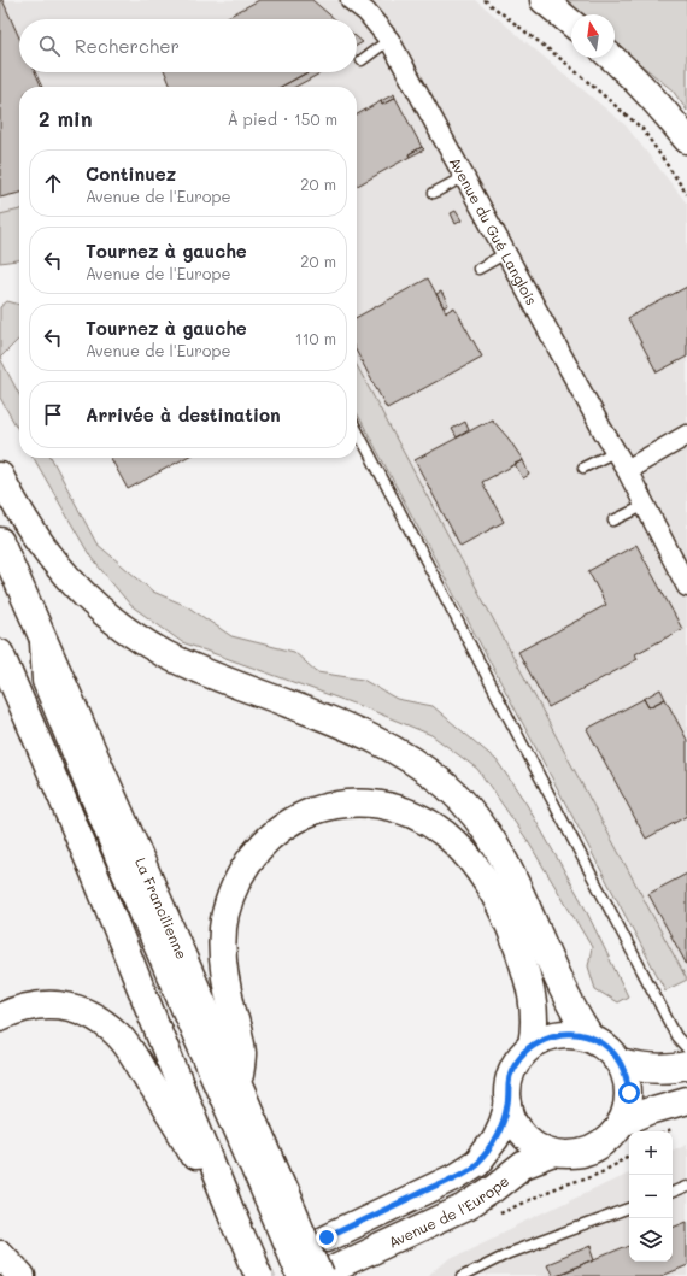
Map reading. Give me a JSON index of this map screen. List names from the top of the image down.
{
  "streets": {
    "main road": ["La Francilienne", "Avenue de l'Europe"],
    "street": ["Avenue du Gué Langlois"]
  },
  "crossings": [
    ["La Francilienne", "Avenue de l'Europe"]
  ],
  "north": "top",
  "page": {
    "search": "Rechercher",
    "heading": ["2 min", "À pied · 150 m"],
    "list": [
      ["Continuez", "Avenue de l'Europe", "20 m"],
      ["Tournez à gauche", "Avenue de l'Europe", "20 m"],
      ["Tournez à gauche", "Avenue de l'Europe", "110 m"],
      "Arrivée à destination"
    ],
    "map_buttons": ["+", "−"]
  }
}
